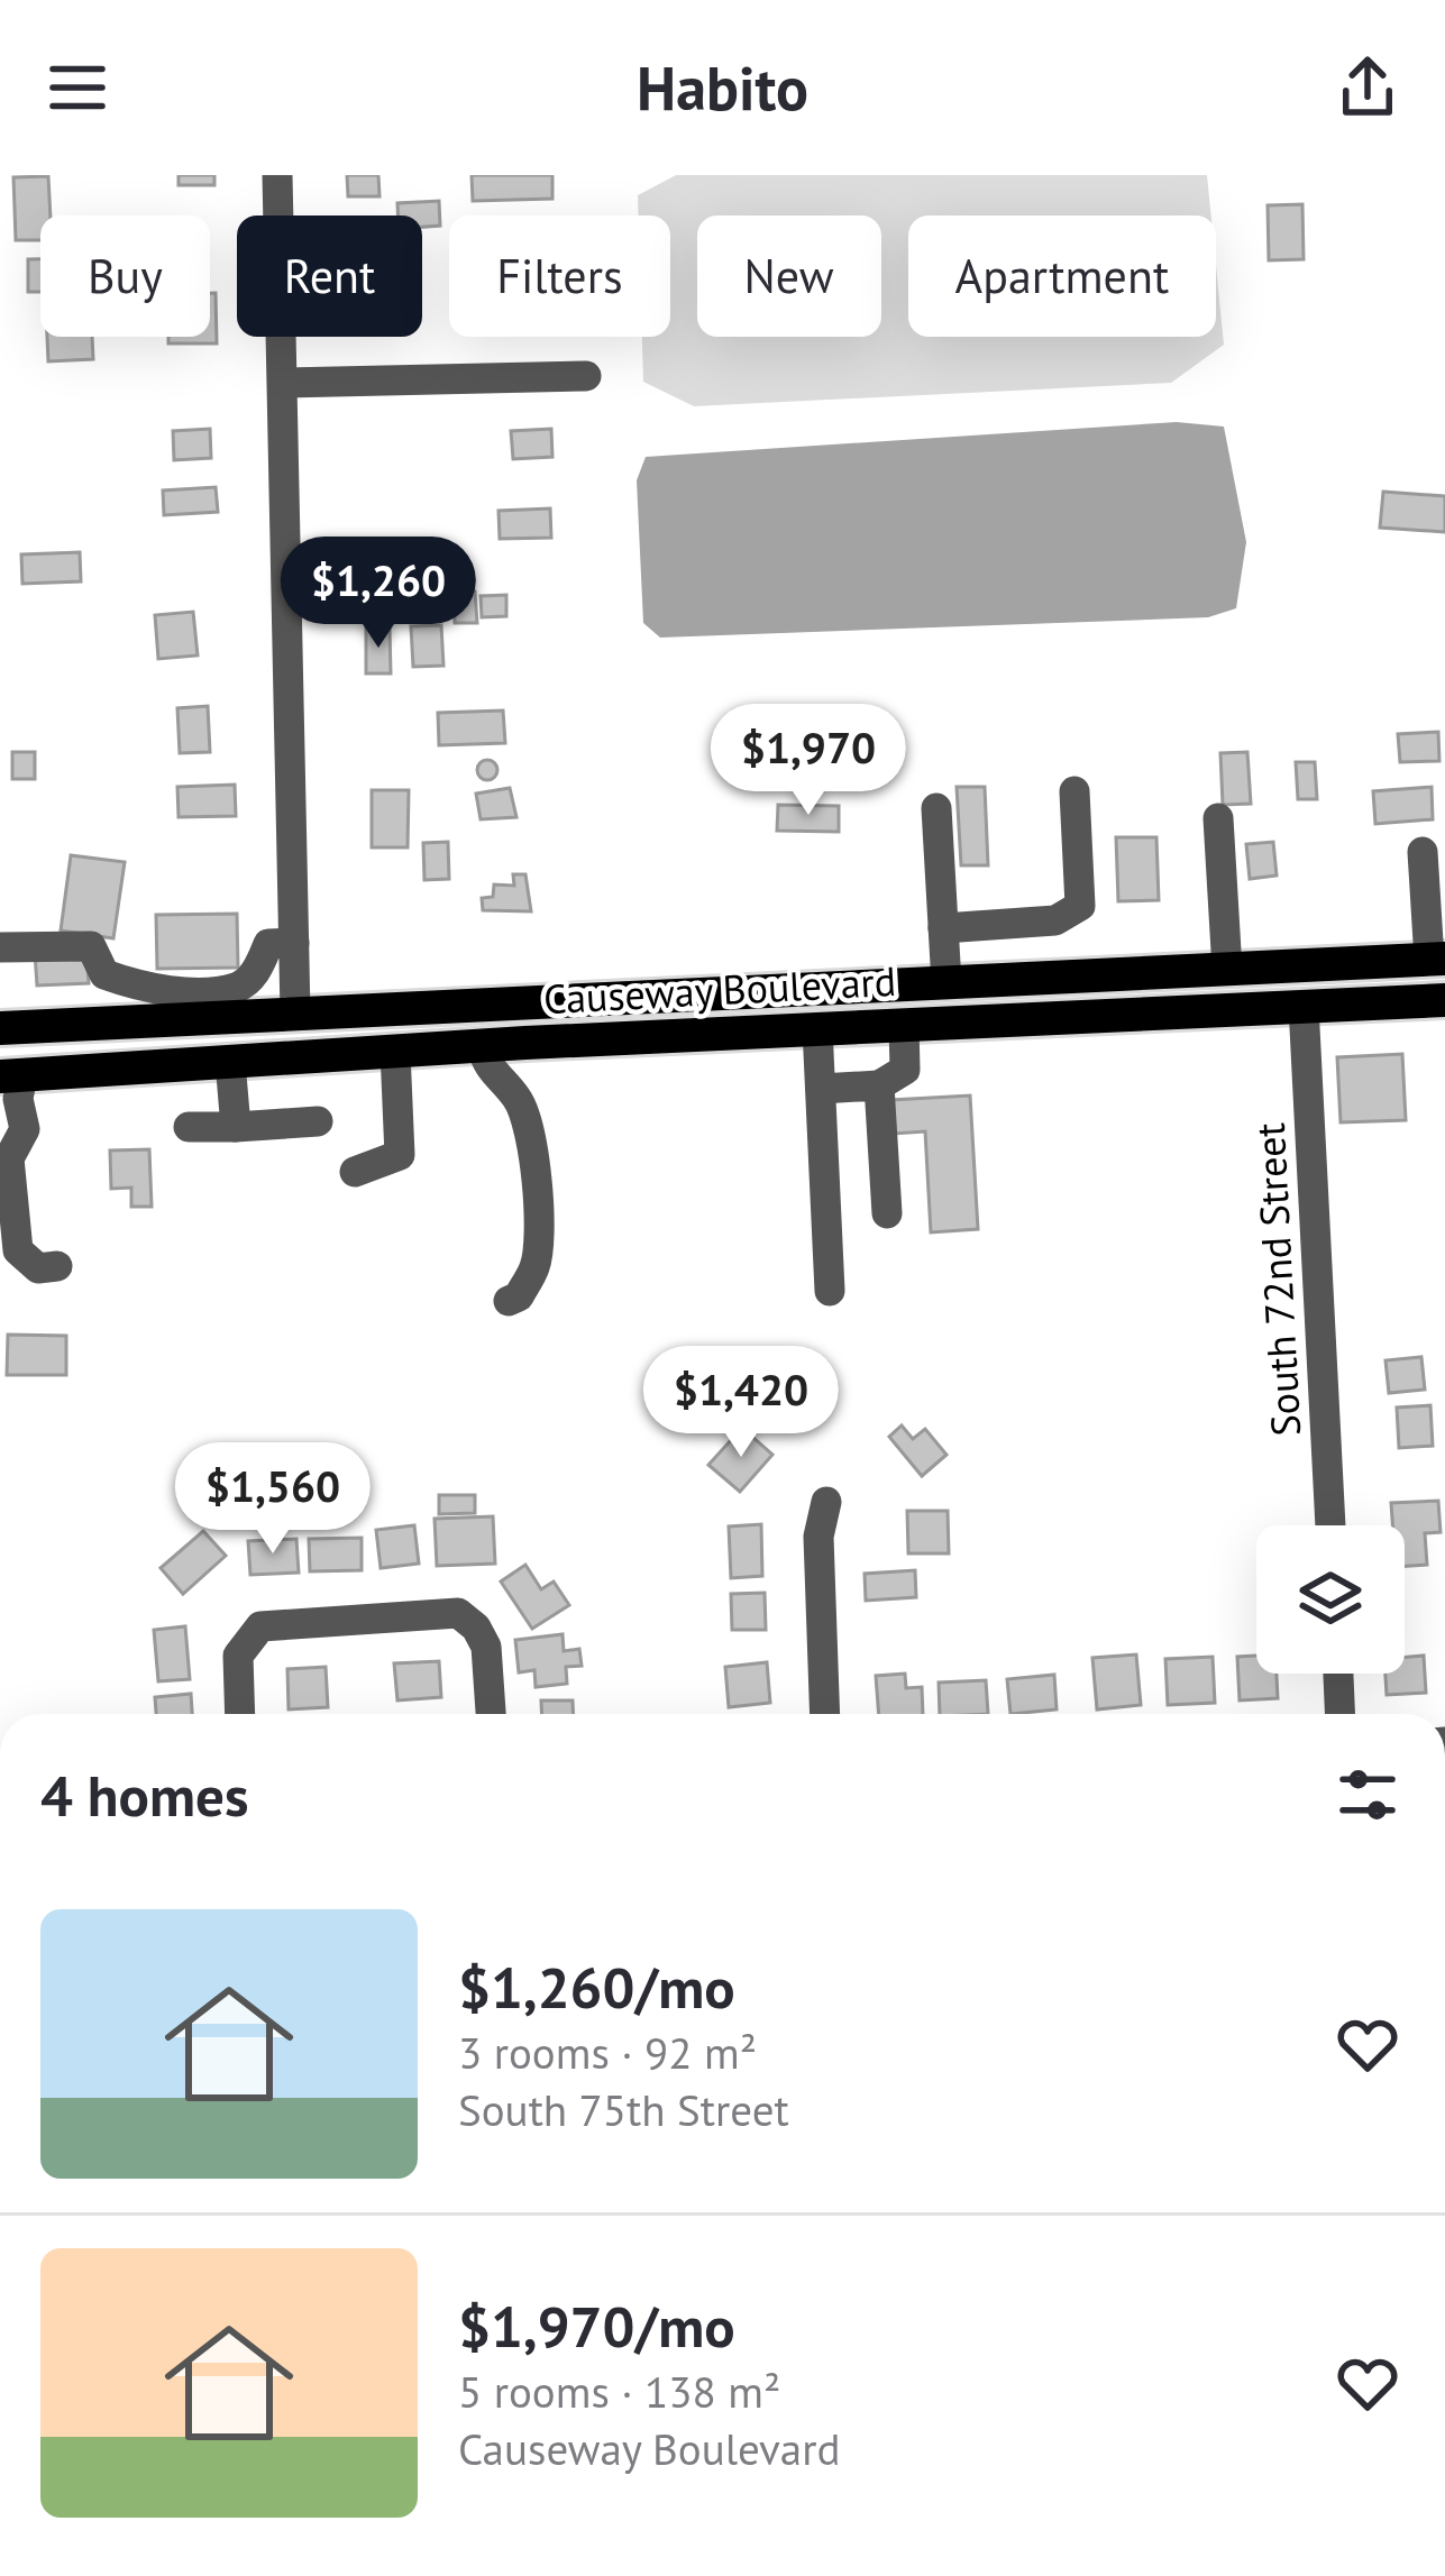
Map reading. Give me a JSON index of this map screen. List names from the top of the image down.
{
  "streets": {
    "main road": ["Causeway Boulevard"],
    "street": ["South 72nd Street"]
  },
  "crossings": [
    ["Causeway Boulevard", "South 72nd Street"]
  ],
  "page": {
    "header": "Habito",
    "chip": [
      "Buy",
      "Rent",
      "Filters",
      "New",
      "Apartment"
    ],
    "price": [
      "$1,260",
      "$1,970",
      "$1,420",
      "$1,560"
    ],
    "heading": "4 homes",
    "list": [
      {
        "name": "$1,260/mo",
        "note": "3 rooms · 92 m² · South 75th Street"
      },
      {
        "name": "$1,970/mo",
        "note": "5 rooms · 138 m² · Causeway Boulevard"
      }
    ]
  }
}
